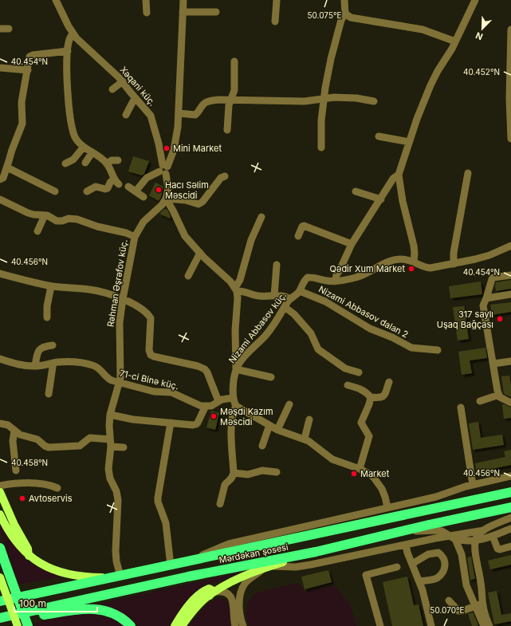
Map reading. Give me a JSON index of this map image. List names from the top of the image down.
{
  "streets": {
    "highway": ["Mərdəkan şosesi"],
    "street": [
      "Xəqani küç.",
      "Rəhman Əşrəfov küç.",
      "Nizami Abbasov dalan 2",
      "Nizami Abbasov küç.",
      "71-ci Binə küç."
    ]
  },
  "crossings": [
    ["Rəhman Əşrəfov küç.", "71-ci Binə küç."],
    ["Rəhman Əşrəfov küç.", "Mərdəkan şosesi"],
    ["Nizami Abbasov dalan 2", "Nizami Abbasov küç."]
  ],
  "places": [
    "Mini Market",
    "Hacı Səlim Məscidi",
    "Qədir Xum Market",
    "317 saylı Uşaq Bağçası",
    "Məşdi Kazım Məscidi",
    "Market",
    "Avtoservis"
  ],
  "scale_bar": "100 m",
  "north": "bottom left",
  "coordinates": [
    "50.075°E",
    "40.454°N",
    "40.452°N",
    "40.456°N",
    "40.458°N",
    "50.070°E"
  ]
}
